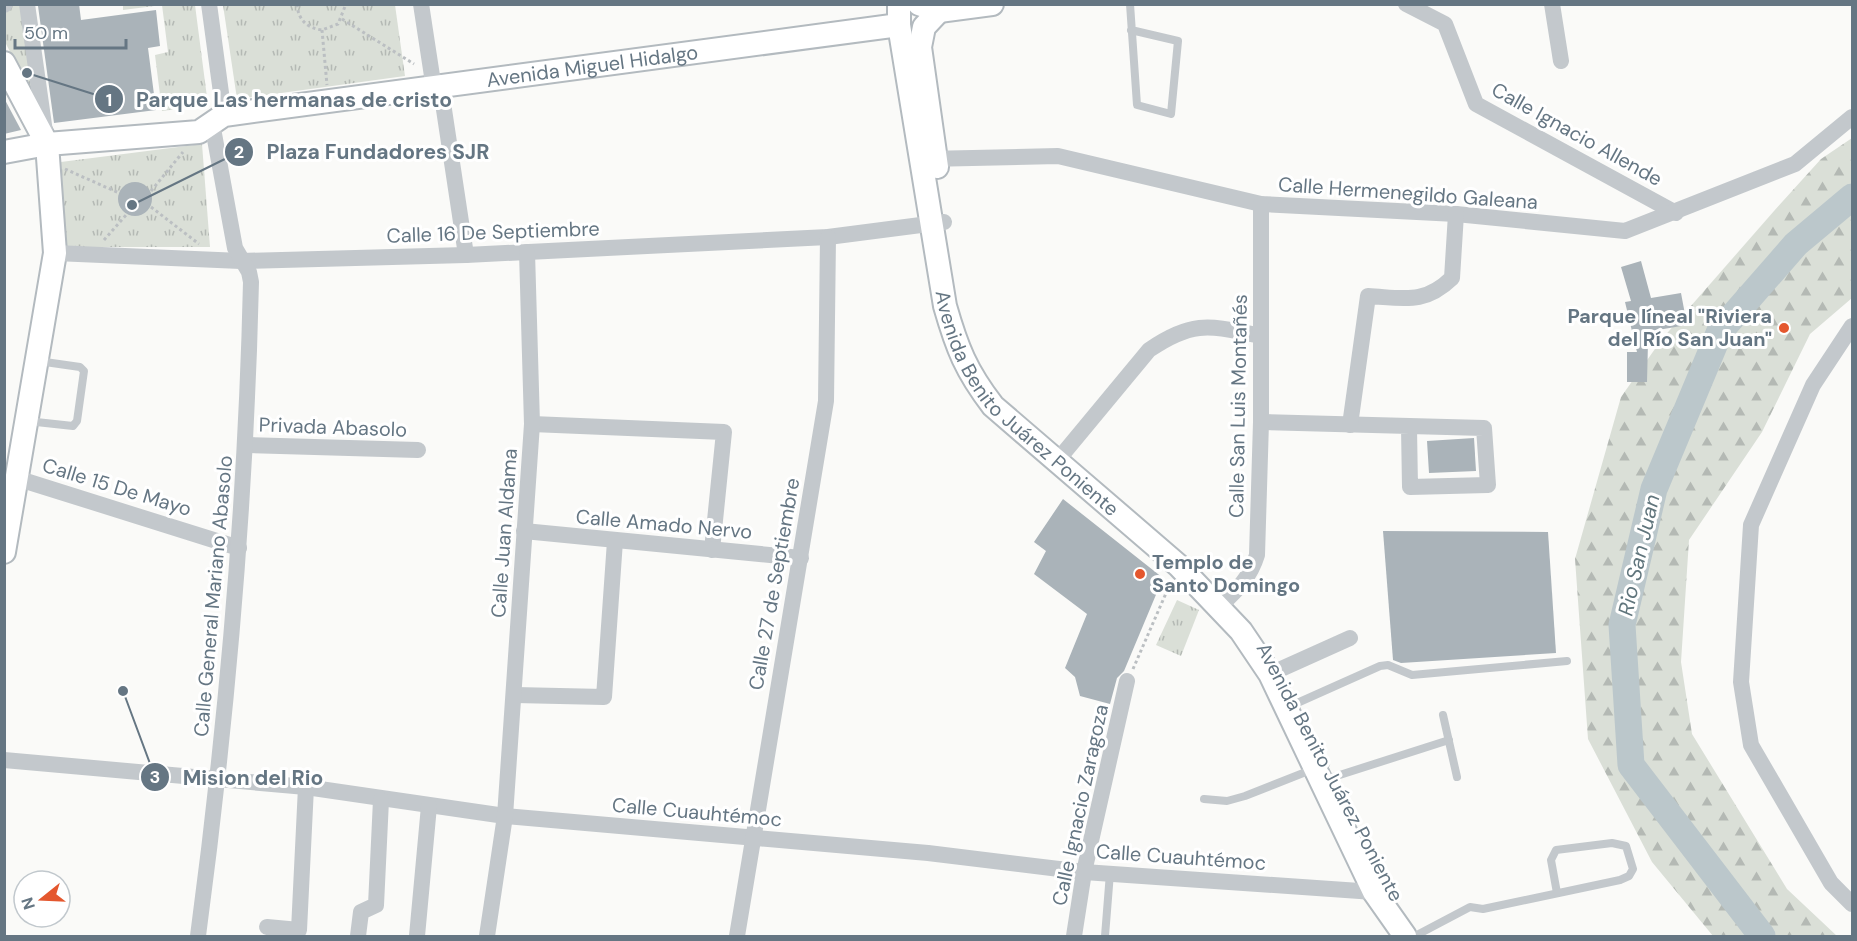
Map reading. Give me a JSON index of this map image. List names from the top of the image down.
{
  "streets": {
    "street": [
      "Avenida Miguel Hidalgo",
      "Calle Ignacio Allende",
      "Calle Hermenegildo Galeana",
      "Calle 16 De Septiembre",
      "Avenida Benito Juárez Poniente",
      "Calle San Luis Montañés",
      "Privada Abasolo",
      "Calle 15 De Mayo",
      "Calle Amado Nervo",
      "Calle Juan Aldama",
      "Calle 27 de Septiembre",
      "Calle General Mariano Abasolo",
      "Calle Ignacio Zaragoza",
      "Calle Cuauhtémoc"
    ]
  },
  "crossings": [
    ["Avenida Miguel Hidalgo", "Avenida Benito Juárez Poniente"],
    ["Avenida Miguel Hidalgo", "Calle General Mariano Abasolo"],
    ["Calle Ignacio Allende", "Calle Hermenegildo Galeana"],
    ["Calle Hermenegildo Galeana", "Avenida Benito Juárez Poniente"],
    ["Calle Hermenegildo Galeana", "Calle San Luis Montañés"],
    ["Calle 16 De Septiembre", "Avenida Benito Juárez Poniente"],
    ["Calle 16 De Septiembre", "Calle Juan Aldama"],
    ["Calle 16 De Septiembre", "Calle 27 de Septiembre"],
    ["Calle 16 De Septiembre", "Calle General Mariano Abasolo"],
    ["Avenida Benito Juárez Poniente", "Calle San Luis Montañés"],
    ["Avenida Benito Juárez Poniente", "Calle Cuauhtémoc"],
    ["Privada Abasolo", "Calle General Mariano Abasolo"],
    ["Calle 15 De Mayo", "Calle General Mariano Abasolo"],
    ["Calle Amado Nervo", "Calle Juan Aldama"],
    ["Calle Amado Nervo", "Calle 27 de Septiembre"],
    ["Calle Juan Aldama", "Calle Cuauhtémoc"],
    ["Calle 27 de Septiembre", "Calle Cuauhtémoc"],
    ["Calle General Mariano Abasolo", "Calle Cuauhtémoc"],
    ["Calle Ignacio Zaragoza", "Calle Cuauhtémoc"]
  ],
  "water": ["Rio San Juan"],
  "places": [
    "Parque Las hermanas de cristo",
    "Plaza Fundadores SJR",
    "Parque líneal \"Riviera del Río San Juan\"",
    "Templo de Santo Domingo",
    "Mision del Rio"
  ],
  "scale_bar": "50 m",
  "north": "left"
}
